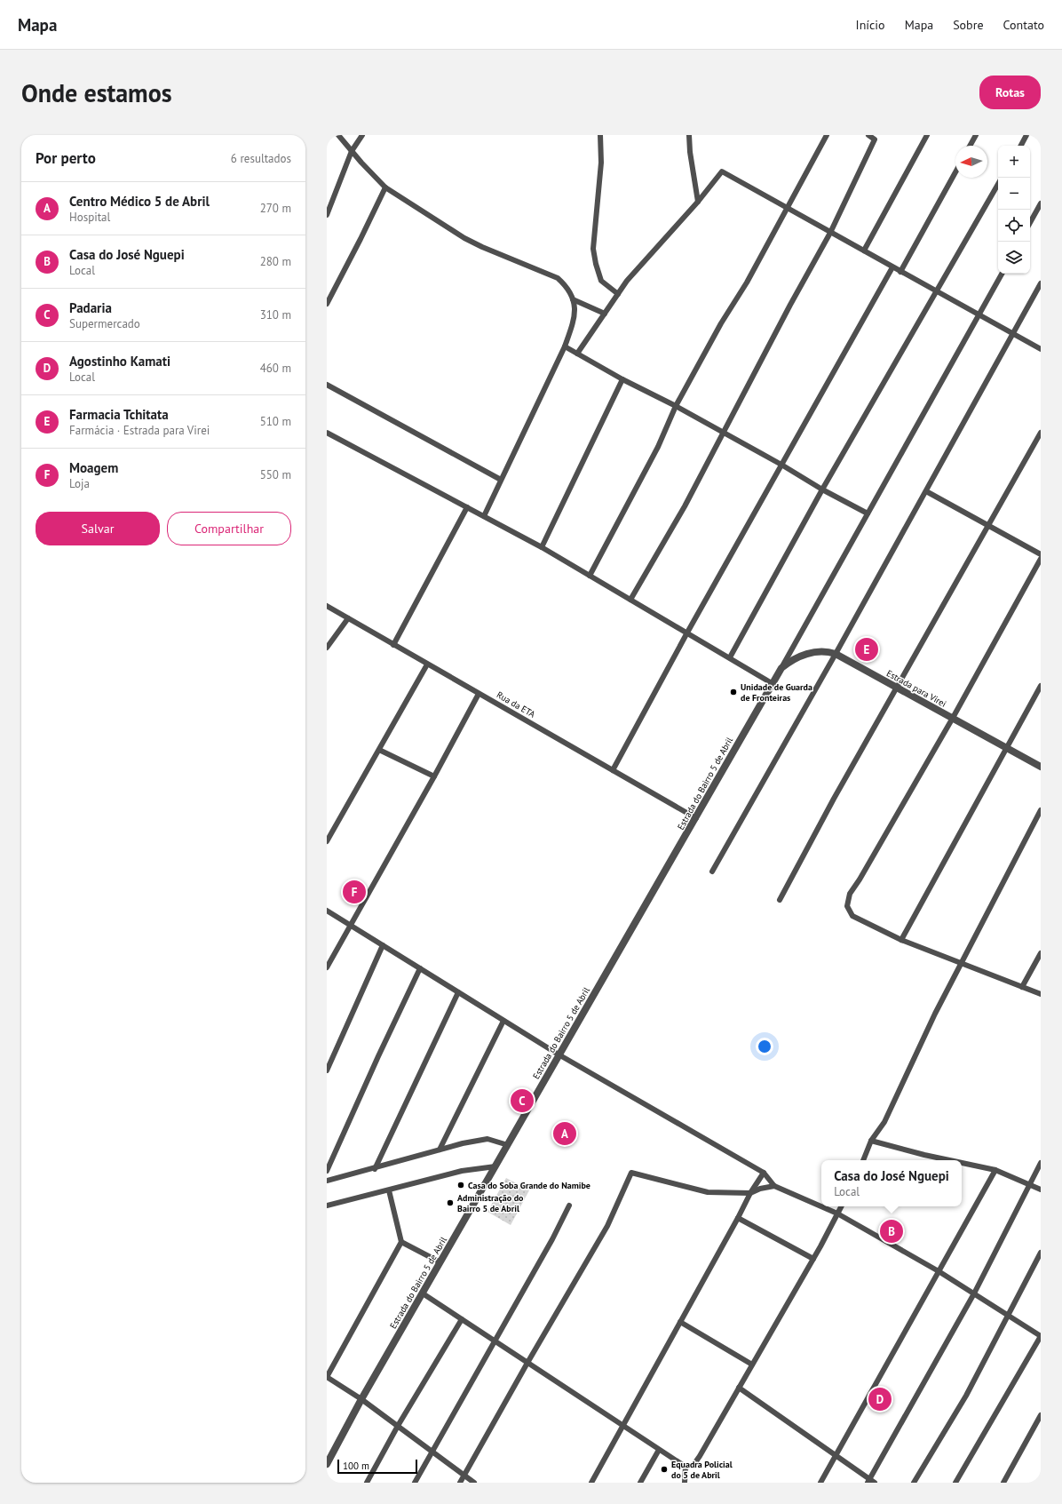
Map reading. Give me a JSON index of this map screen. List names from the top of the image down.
{
  "streets": {
    "street": ["Estrada para Virei", "Rua da ETA", "Estrada do Bairro 5 de Abril"]
  },
  "crossings": [
    ["Estrada para Virei", "Estrada do Bairro 5 de Abril"],
    ["Rua da ETA", "Estrada do Bairro 5 de Abril"]
  ],
  "places": [
    "Unidade de Guarda de Fronteiras",
    "Casa do Soba Grande do Namibe",
    "Administração do Bairro 5 de Abril",
    "Equadra Policial do 5 de Abril"
  ],
  "scale_bar": "100 m",
  "north": "left",
  "page": {
    "header": "Mapa",
    "nav": [
      "Início",
      "Mapa",
      "Sobre",
      "Contato"
    ],
    "buttons": [
      "Rotas",
      ["Salvar", "Compartilhar"]
    ],
    "title": "Onde estamos",
    "heading": ["Por perto", "6 resultados"],
    "map_buttons": ["+", "−"],
    "list": [
      {
        "mark": "A",
        "name": "Centro Médico 5 de Abril",
        "note": "Hospital",
        "value": "270 m"
      },
      {
        "mark": "B",
        "name": "Casa do José Nguepi",
        "note": "Local",
        "value": "280 m"
      },
      {
        "mark": "C",
        "name": "Padaria",
        "note": "Supermercado",
        "value": "310 m"
      },
      {
        "mark": "D",
        "name": "Agostinho Kamati",
        "note": "Local",
        "value": "460 m"
      },
      {
        "mark": "E",
        "name": "Farmacia Tchitata",
        "note": "Farmácia · Estrada para Virei",
        "value": "510 m"
      },
      {
        "mark": "F",
        "name": "Moagem",
        "note": "Loja",
        "value": "550 m"
      }
    ],
    "pins": [
      "E",
      "F",
      "C",
      "A",
      "B",
      "D"
    ],
    "popup": ["Casa do José Nguepi", "Local"],
    "scale": "100 m"
  }
}
